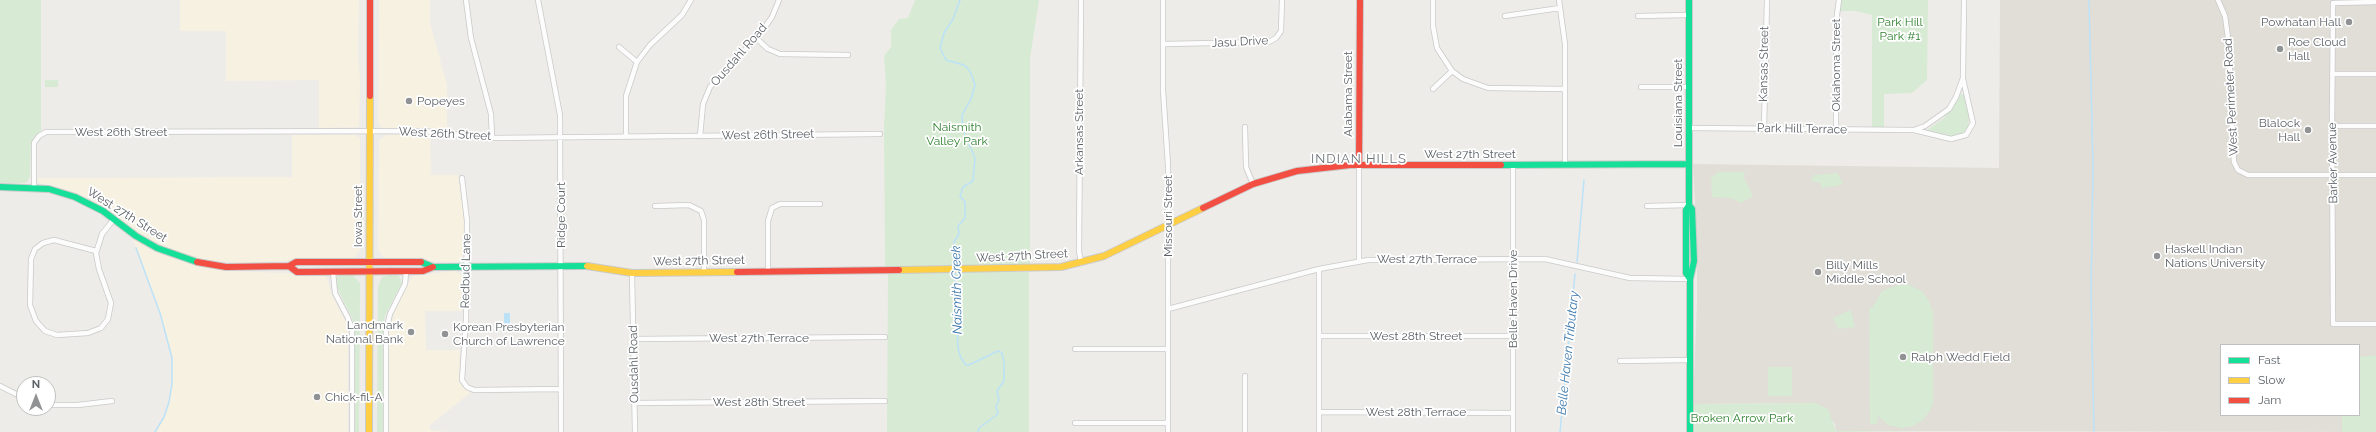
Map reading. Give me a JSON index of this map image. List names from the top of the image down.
{
  "streets": {
    "main road": [
      "Alabama Street",
      "Louisiana Street",
      "West 27th Street",
      "Iowa Street"
    ],
    "street": [
      "Jasu Drive",
      "Ousdahl Road",
      "Kansas Street",
      "Oklahoma Street",
      "West Perimeter Road",
      "Park Hill Terrace",
      "West 26th Street",
      "Arkansas Street",
      "Barker Avenue",
      "Ridge Court",
      "Missouri Street",
      "West 27th Terrace",
      "Redbud Lane",
      "Belle Haven Drive",
      "West 28th Street",
      "West 28th Terrace"
    ]
  },
  "crossings": [
    ["Jasu Drive", "Missouri Street"],
    ["Ousdahl Road", "West 26th Street"],
    ["Ousdahl Road", "West 27th Street"],
    ["Ousdahl Road", "West 27th Terrace"],
    ["Ousdahl Road", "West 28th Street"],
    ["Kansas Street", "Park Hill Terrace"],
    ["Oklahoma Street", "Park Hill Terrace"],
    ["Alabama Street", "West 27th Street"],
    ["Alabama Street", "West 27th Terrace"],
    ["West Perimeter Road", "Barker Avenue"],
    ["Louisiana Street", "Park Hill Terrace"],
    ["Louisiana Street", "West 27th Street"],
    ["Louisiana Street", "West 27th Terrace"],
    ["West 26th Street", "West 27th Street"],
    ["West 26th Street", "Ridge Court"],
    ["West 26th Street", "Iowa Street"],
    ["Arkansas Street", "West 27th Street"],
    ["West 27th Street", "Ridge Court"],
    ["West 27th Street", "Iowa Street"],
    ["West 27th Street", "Missouri Street"],
    ["West 27th Street", "Redbud Lane"],
    ["West 27th Street", "Belle Haven Drive"],
    ["Ridge Court", "Redbud Lane"],
    ["Missouri Street", "West 27th Terrace"],
    ["West 27th Terrace", "Belle Haven Drive"],
    ["Belle Haven Drive", "West 28th Street"],
    ["Belle Haven Drive", "West 28th Terrace"]
  ],
  "districts": ["INDIAN HILLS"],
  "water": ["Naismith Creek", "Belle Haven Tributary"],
  "parks": ["Park Hill Park #1", "Naismith Valley Park", "Broken Arrow Park"],
  "places": [
    "Powhatan Hall",
    "Roe Cloud Hall",
    "Popeyes",
    "Blalock Hall",
    "Haskell Indian Nations University",
    "Billy Mills Middle School",
    "Landmark National Bank",
    "Korean Presbyterian Church of Lawrence",
    "Ralph Wedd Field",
    "Chick-fil-A"
  ],
  "legend": ["Fast", "Slow", "Jam"],
  "north": "top"
}
